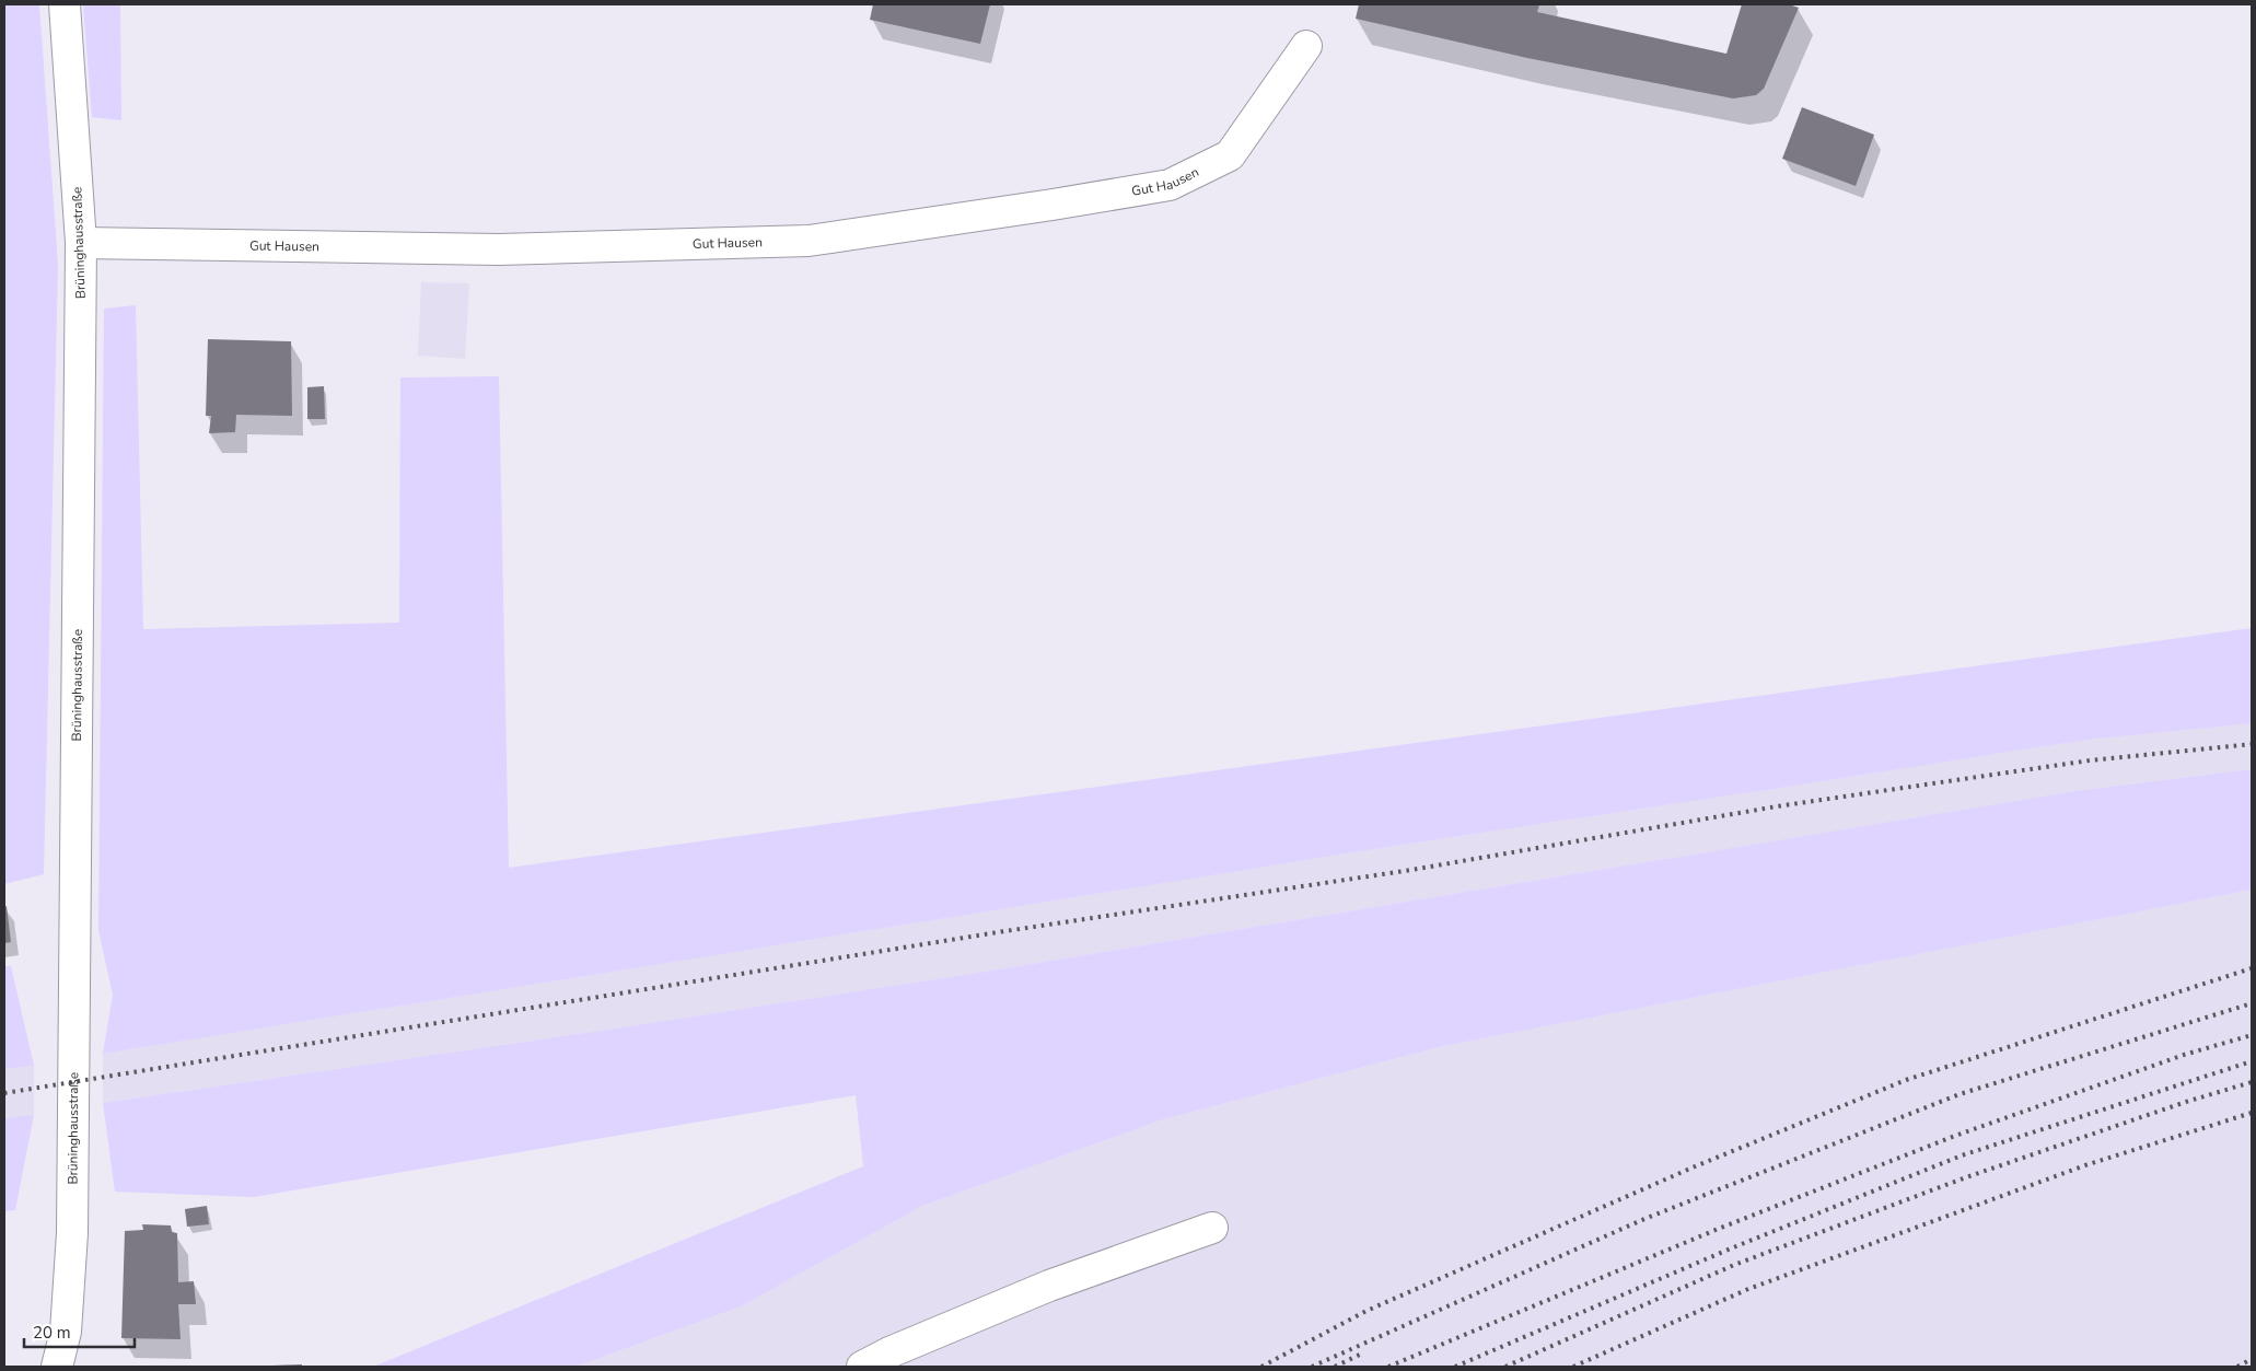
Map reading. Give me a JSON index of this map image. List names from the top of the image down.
{
  "streets": {
    "street": ["Gut Hausen", "Brüninghausstraße"]
  },
  "crossings": [
    ["Gut Hausen", "Brüninghausstraße"]
  ],
  "scale_bar": "20 m"
}
